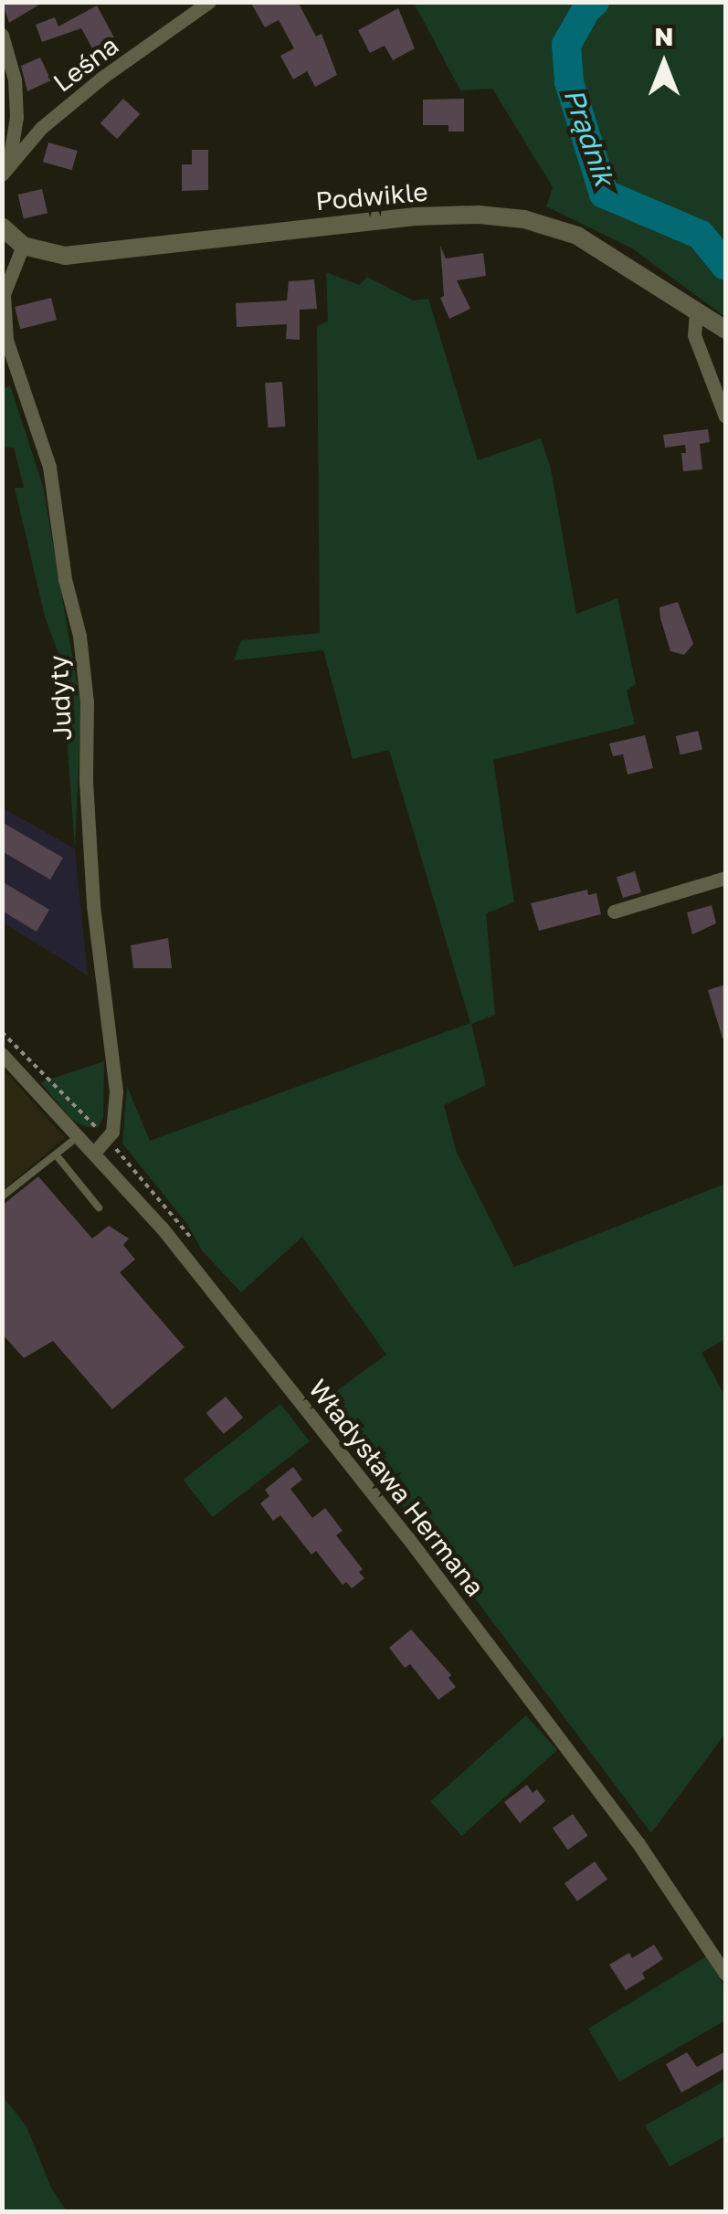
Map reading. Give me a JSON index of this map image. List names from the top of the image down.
{
  "streets": {
    "street": [
      "Leśna",
      "Podwikle",
      "Judyty",
      "Władysława Hermana"
    ]
  },
  "crossings": [
    ["Podwikle", "Judyty"],
    ["Judyty", "Władysława Hermana"]
  ],
  "water": ["Prądnik"],
  "north": "top"
}
